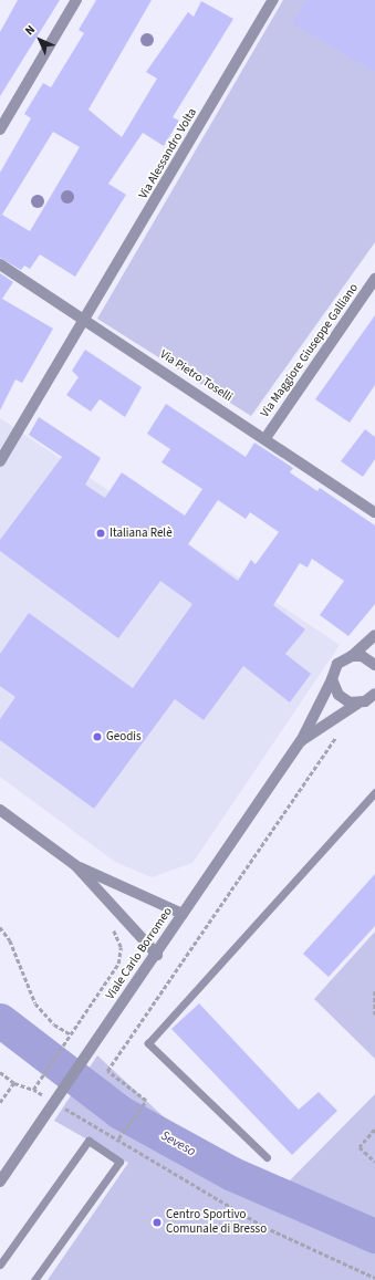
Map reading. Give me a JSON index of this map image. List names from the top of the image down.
{
  "streets": {
    "street": [
      "Via Alessandro Volta",
      "Via Maggiore Giuseppe Galliano",
      "Via Pietro Toselli",
      "Viale Carlo Borromeo"
    ]
  },
  "crossings": [
    ["Via Alessandro Volta", "Via Pietro Toselli"],
    ["Via Maggiore Giuseppe Galliano", "Via Pietro Toselli"]
  ],
  "water": ["Seveso"],
  "places": ["Italiana Relè", "Geodis", "Centro Sportivo Comunale di Bresso"],
  "north": "top left"
}
